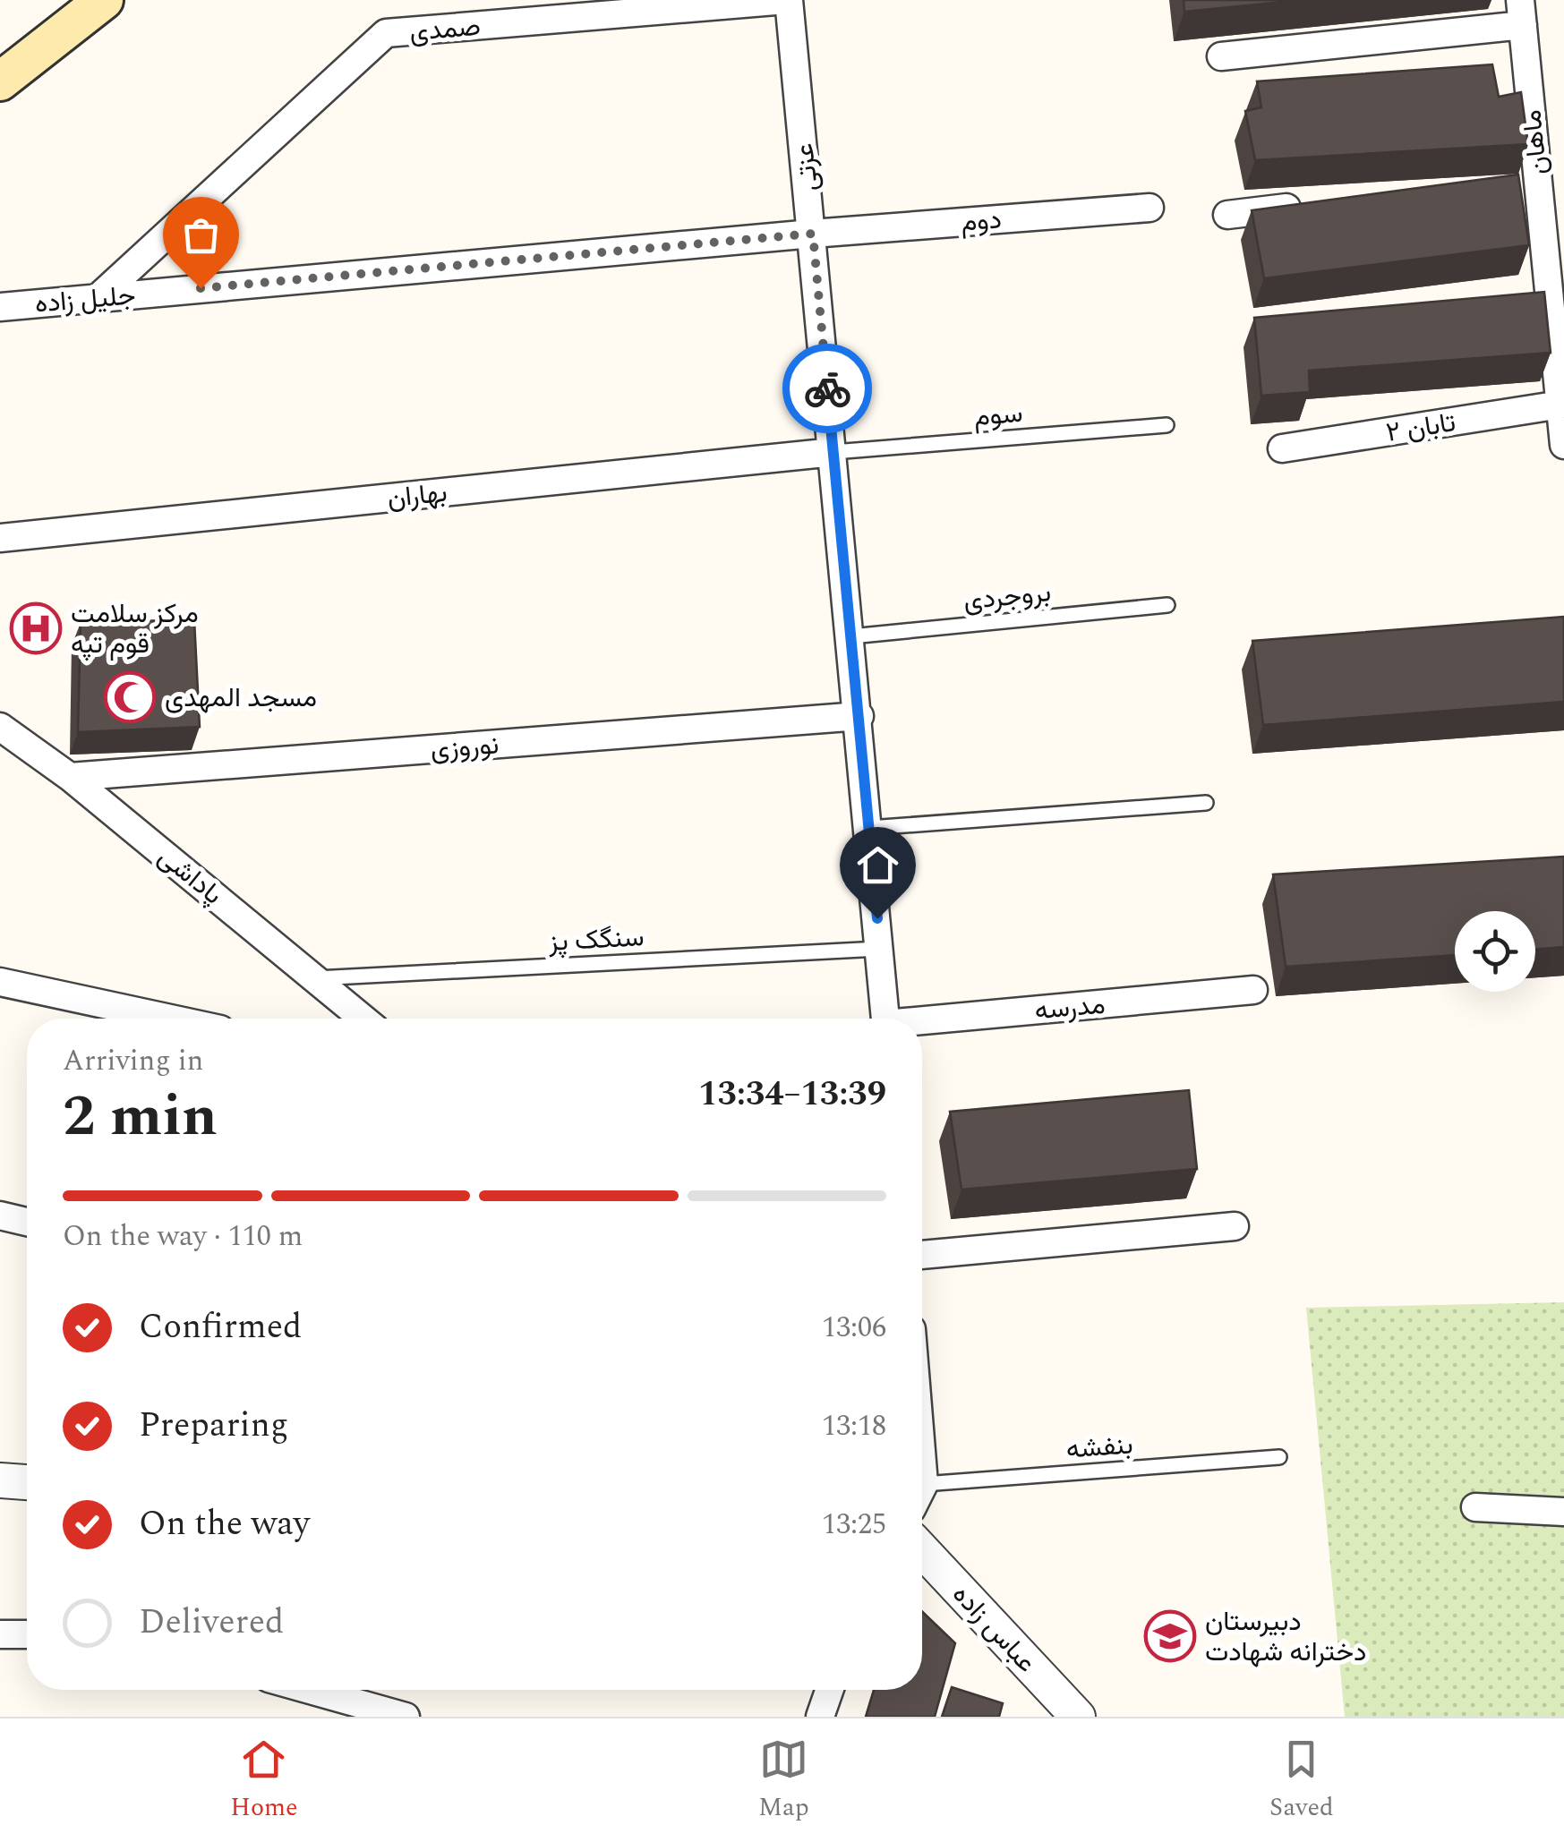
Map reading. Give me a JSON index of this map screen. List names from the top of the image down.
{
  "streets": {
    "street": [
      "صمدی",
      "ماهان",
      "عزتی",
      "دوم",
      "جلیل زاده",
      "تابان ۲",
      "بهاران",
      "نوروزی",
      "پاداشی",
      "مدرسه",
      "عباس زاده"
    ],
    "lane": [
      "سوم",
      "بروجردی",
      "سنگک پز",
      "بنفشه"
    ]
  },
  "crossings": [
    ["صمدی", "عزتی"],
    ["صمدی", "جلیل زاده"],
    ["ماهان", "تابان ۲"],
    ["عزتی", "دوم"],
    ["عزتی", "جلیل زاده"],
    ["عزتی", "سوم"],
    ["عزتی", "بهاران"],
    ["عزتی", "بروجردی"],
    ["عزتی", "نوروزی"],
    ["عزتی", "سنگک پز"],
    ["دوم", "جلیل زاده"],
    ["سوم", "بهاران"],
    ["نوروزی", "پاداشی"],
    ["پاداشی", "سنگک پز"]
  ],
  "places": {
    "hospital": ["مرکز سلامت قوم تپه"],
    "mosque": ["مسجد المهدی"],
    "school or university": ["دبیرستان دخترانه شهادت"]
  },
  "page": {
    "heading": ["2 min", "Arriving in", "13:34–13:39"],
    "bar": "On the way · 110 m",
    "list": [
      ["Confirmed", "13:06"],
      ["Preparing", "13:18"],
      ["On the way", "13:25"],
      "Delivered"
    ],
    "tabs": ["Home", "Map", "Saved"]
  }
}
